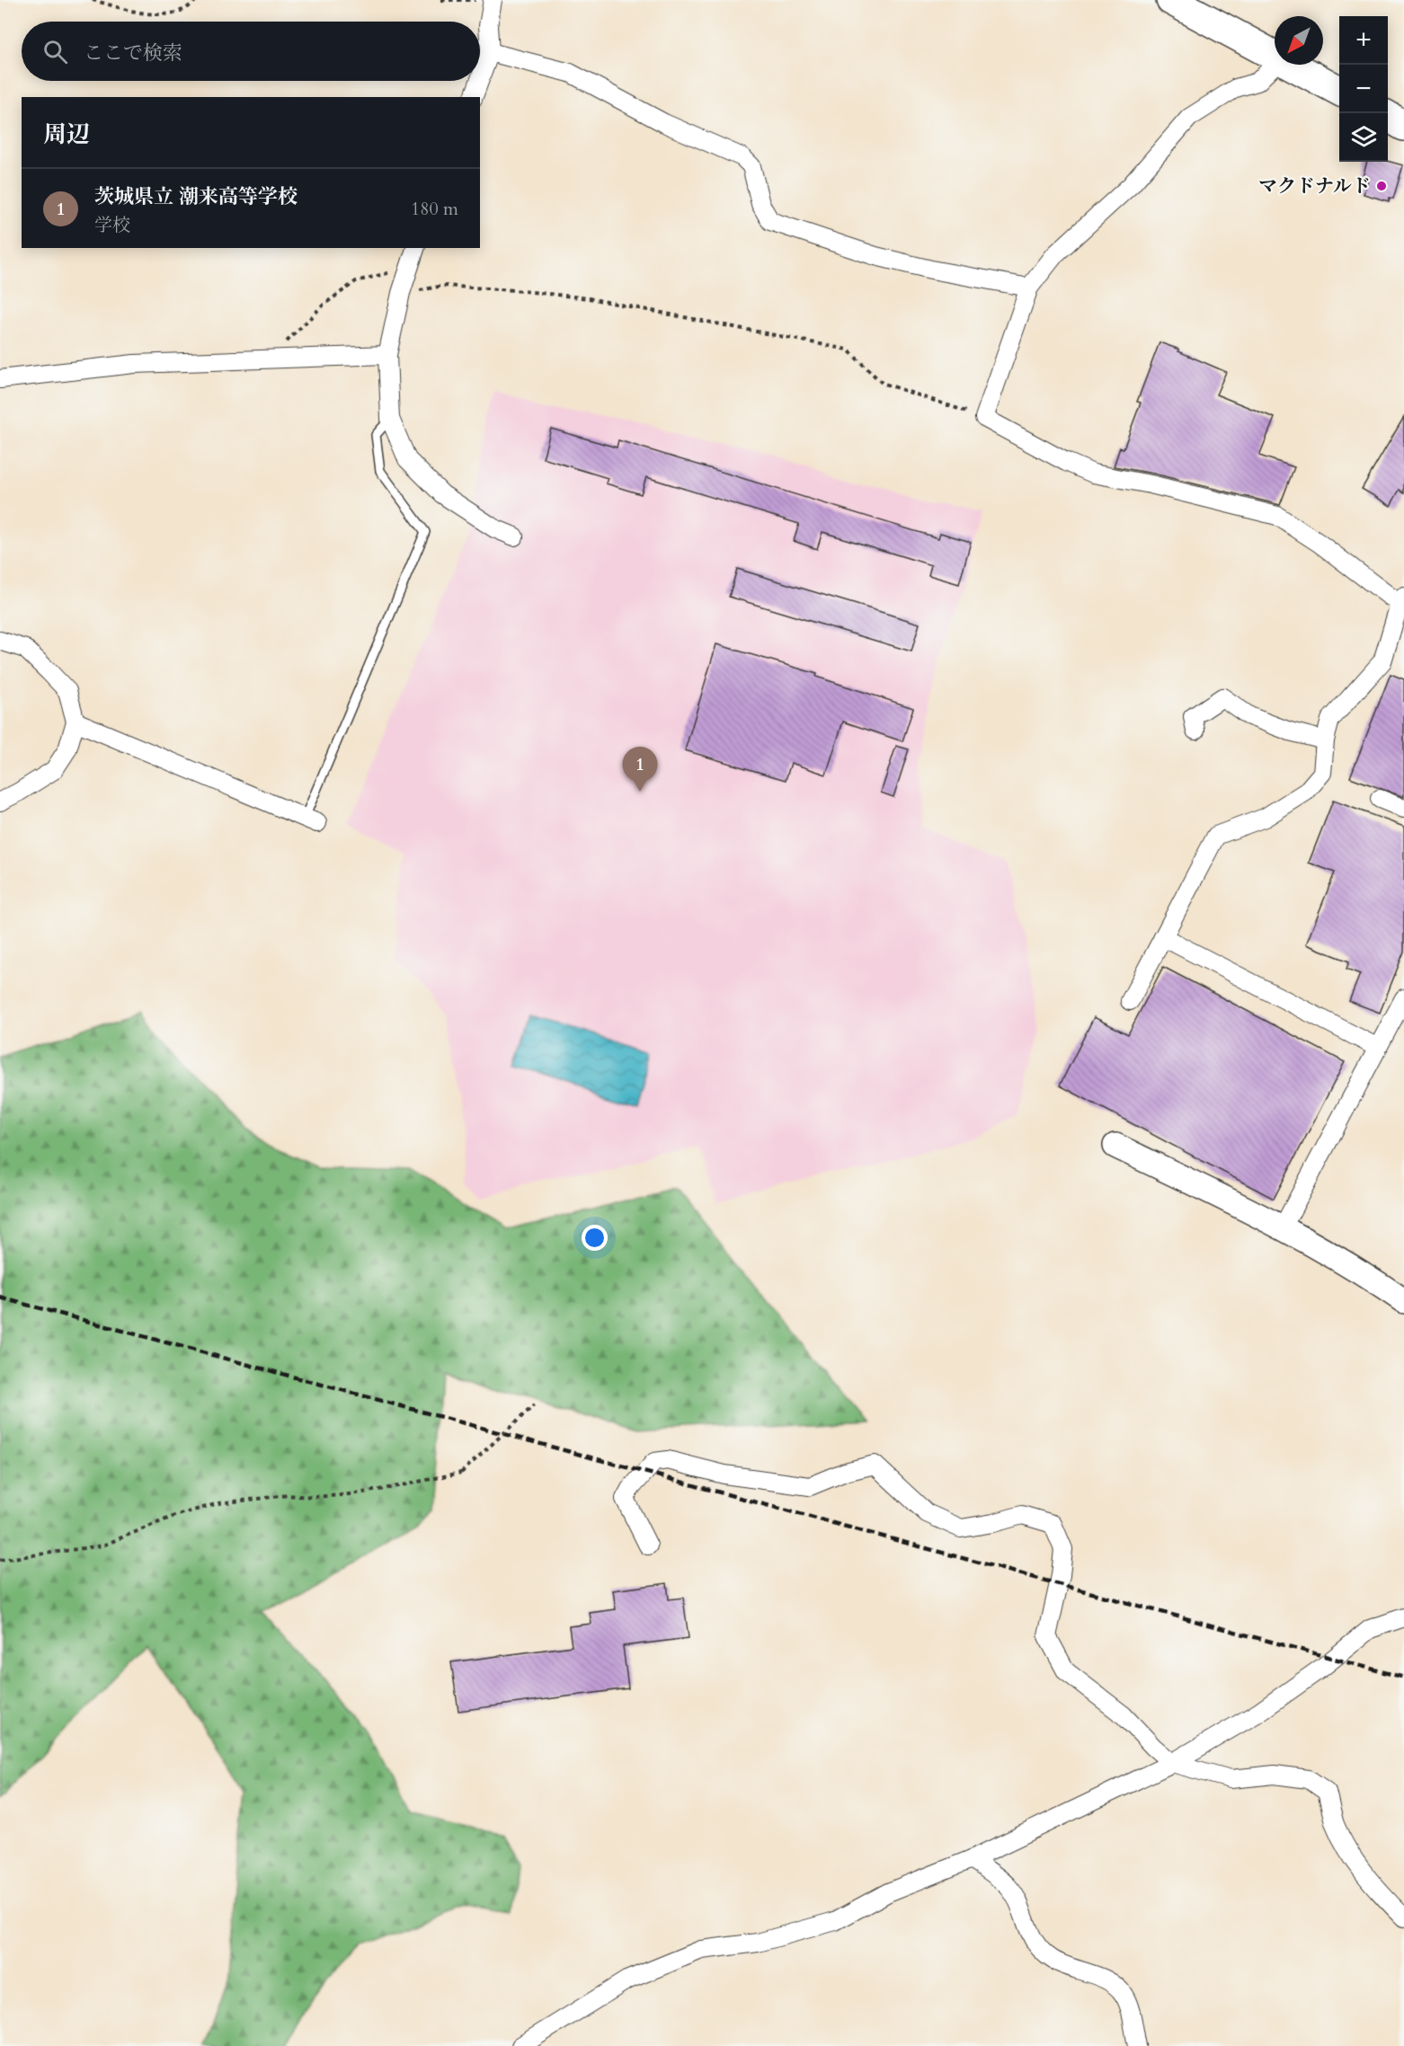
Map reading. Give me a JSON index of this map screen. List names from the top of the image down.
{
  "places": ["マクドナルド"],
  "north": "bottom left",
  "page": {
    "map_buttons": ["+", "−"],
    "search": "ここで検索",
    "heading": "周辺",
    "list": [
      {
        "mark": "1",
        "name": "茨城県立 潮来高等学校",
        "note": "学校",
        "value": "180 m"
      }
    ],
    "pins": "1"
  }
}
